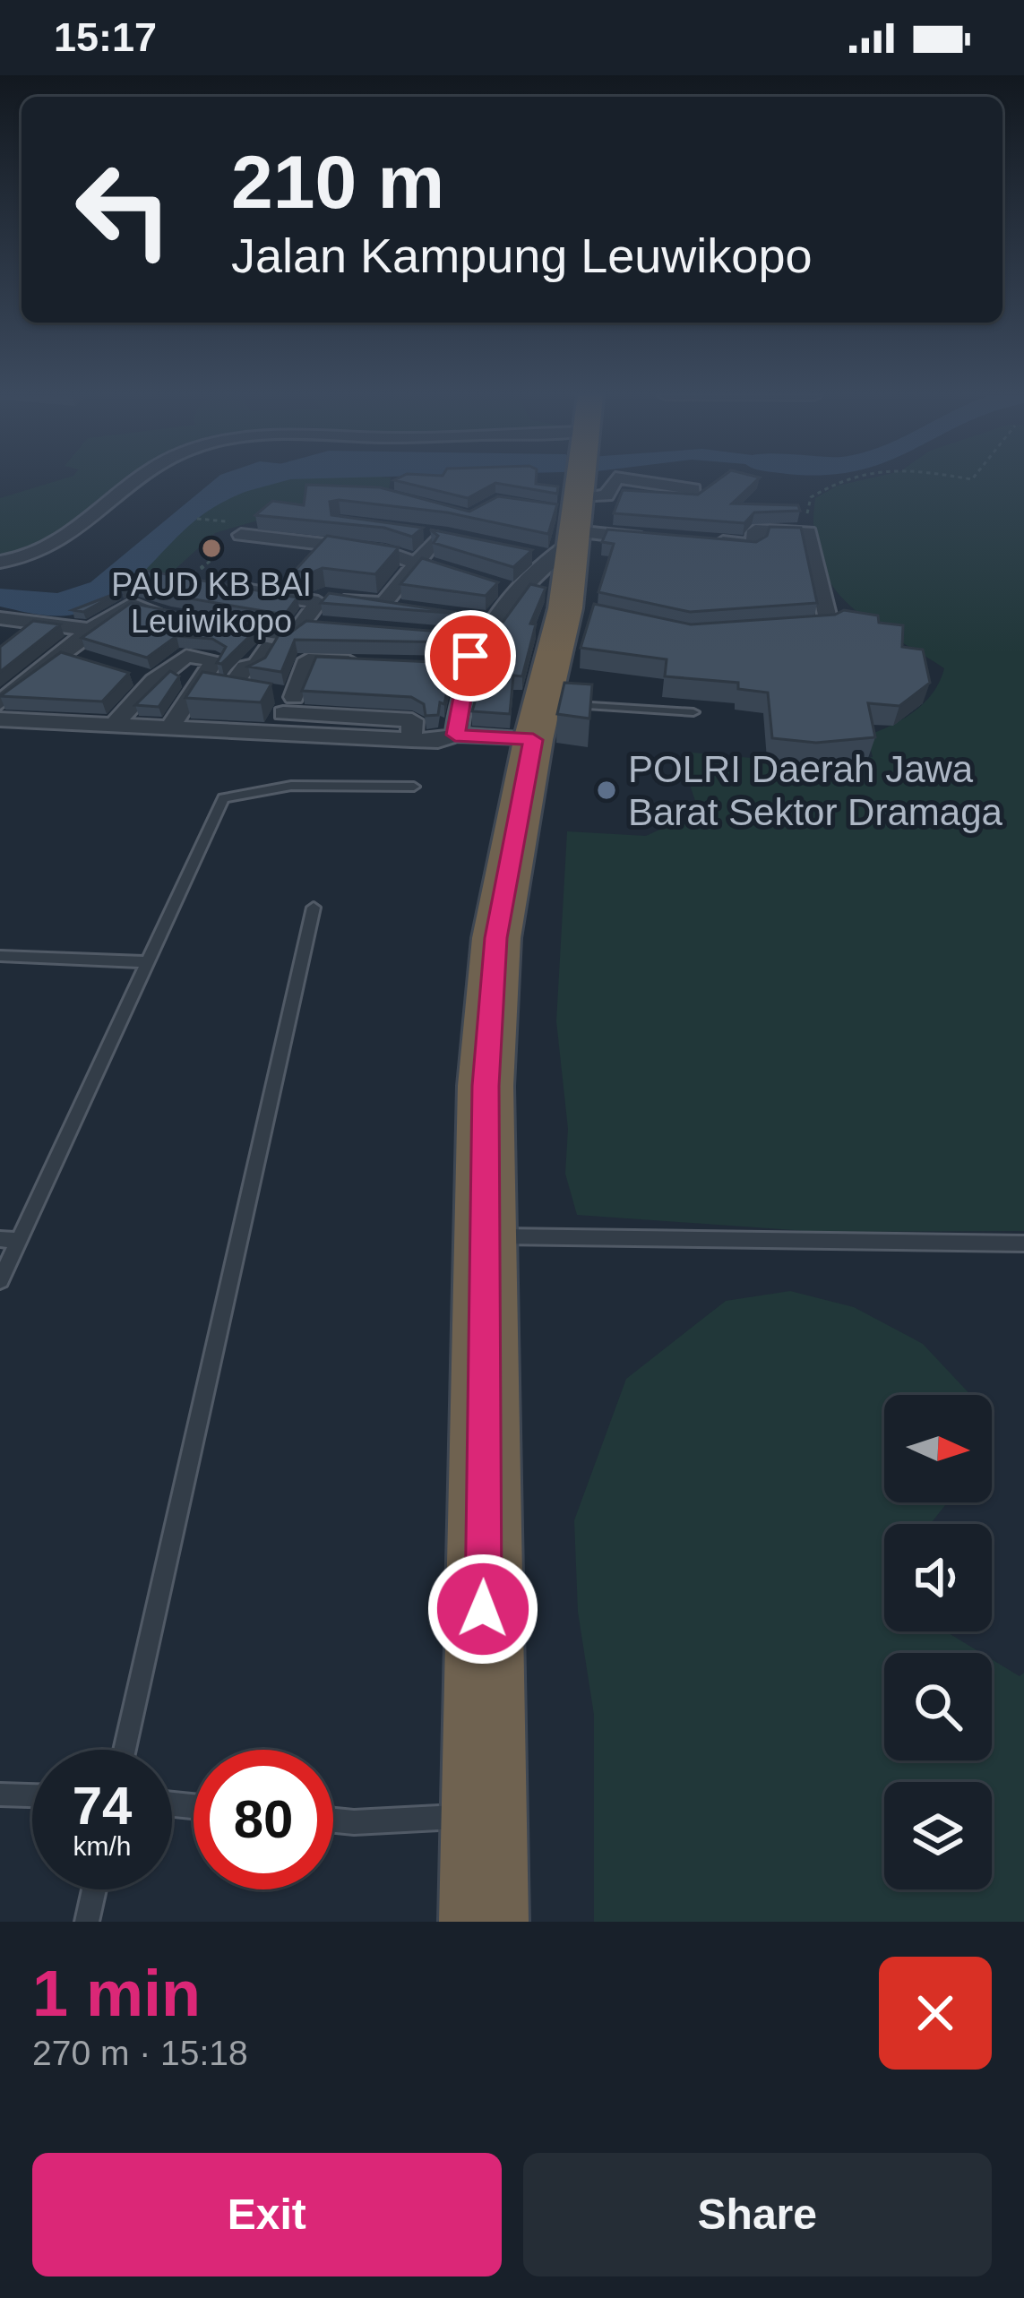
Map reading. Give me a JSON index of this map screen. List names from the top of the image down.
{
  "places": ["PAUD KB BAI Leuiwikopo", "POLRI Daerah Jawa Barat Sektor Dramaga"],
  "north": "right",
  "page": {
    "status": "15:17",
    "turn": ["210 m", "Jalan Kampung Leuwikopo"],
    "speed": "74 km/h",
    "limit": "80",
    "heading": ["1 min", "270 m · 15:18"],
    "buttons": ["Exit", "Share"]
  }
}
